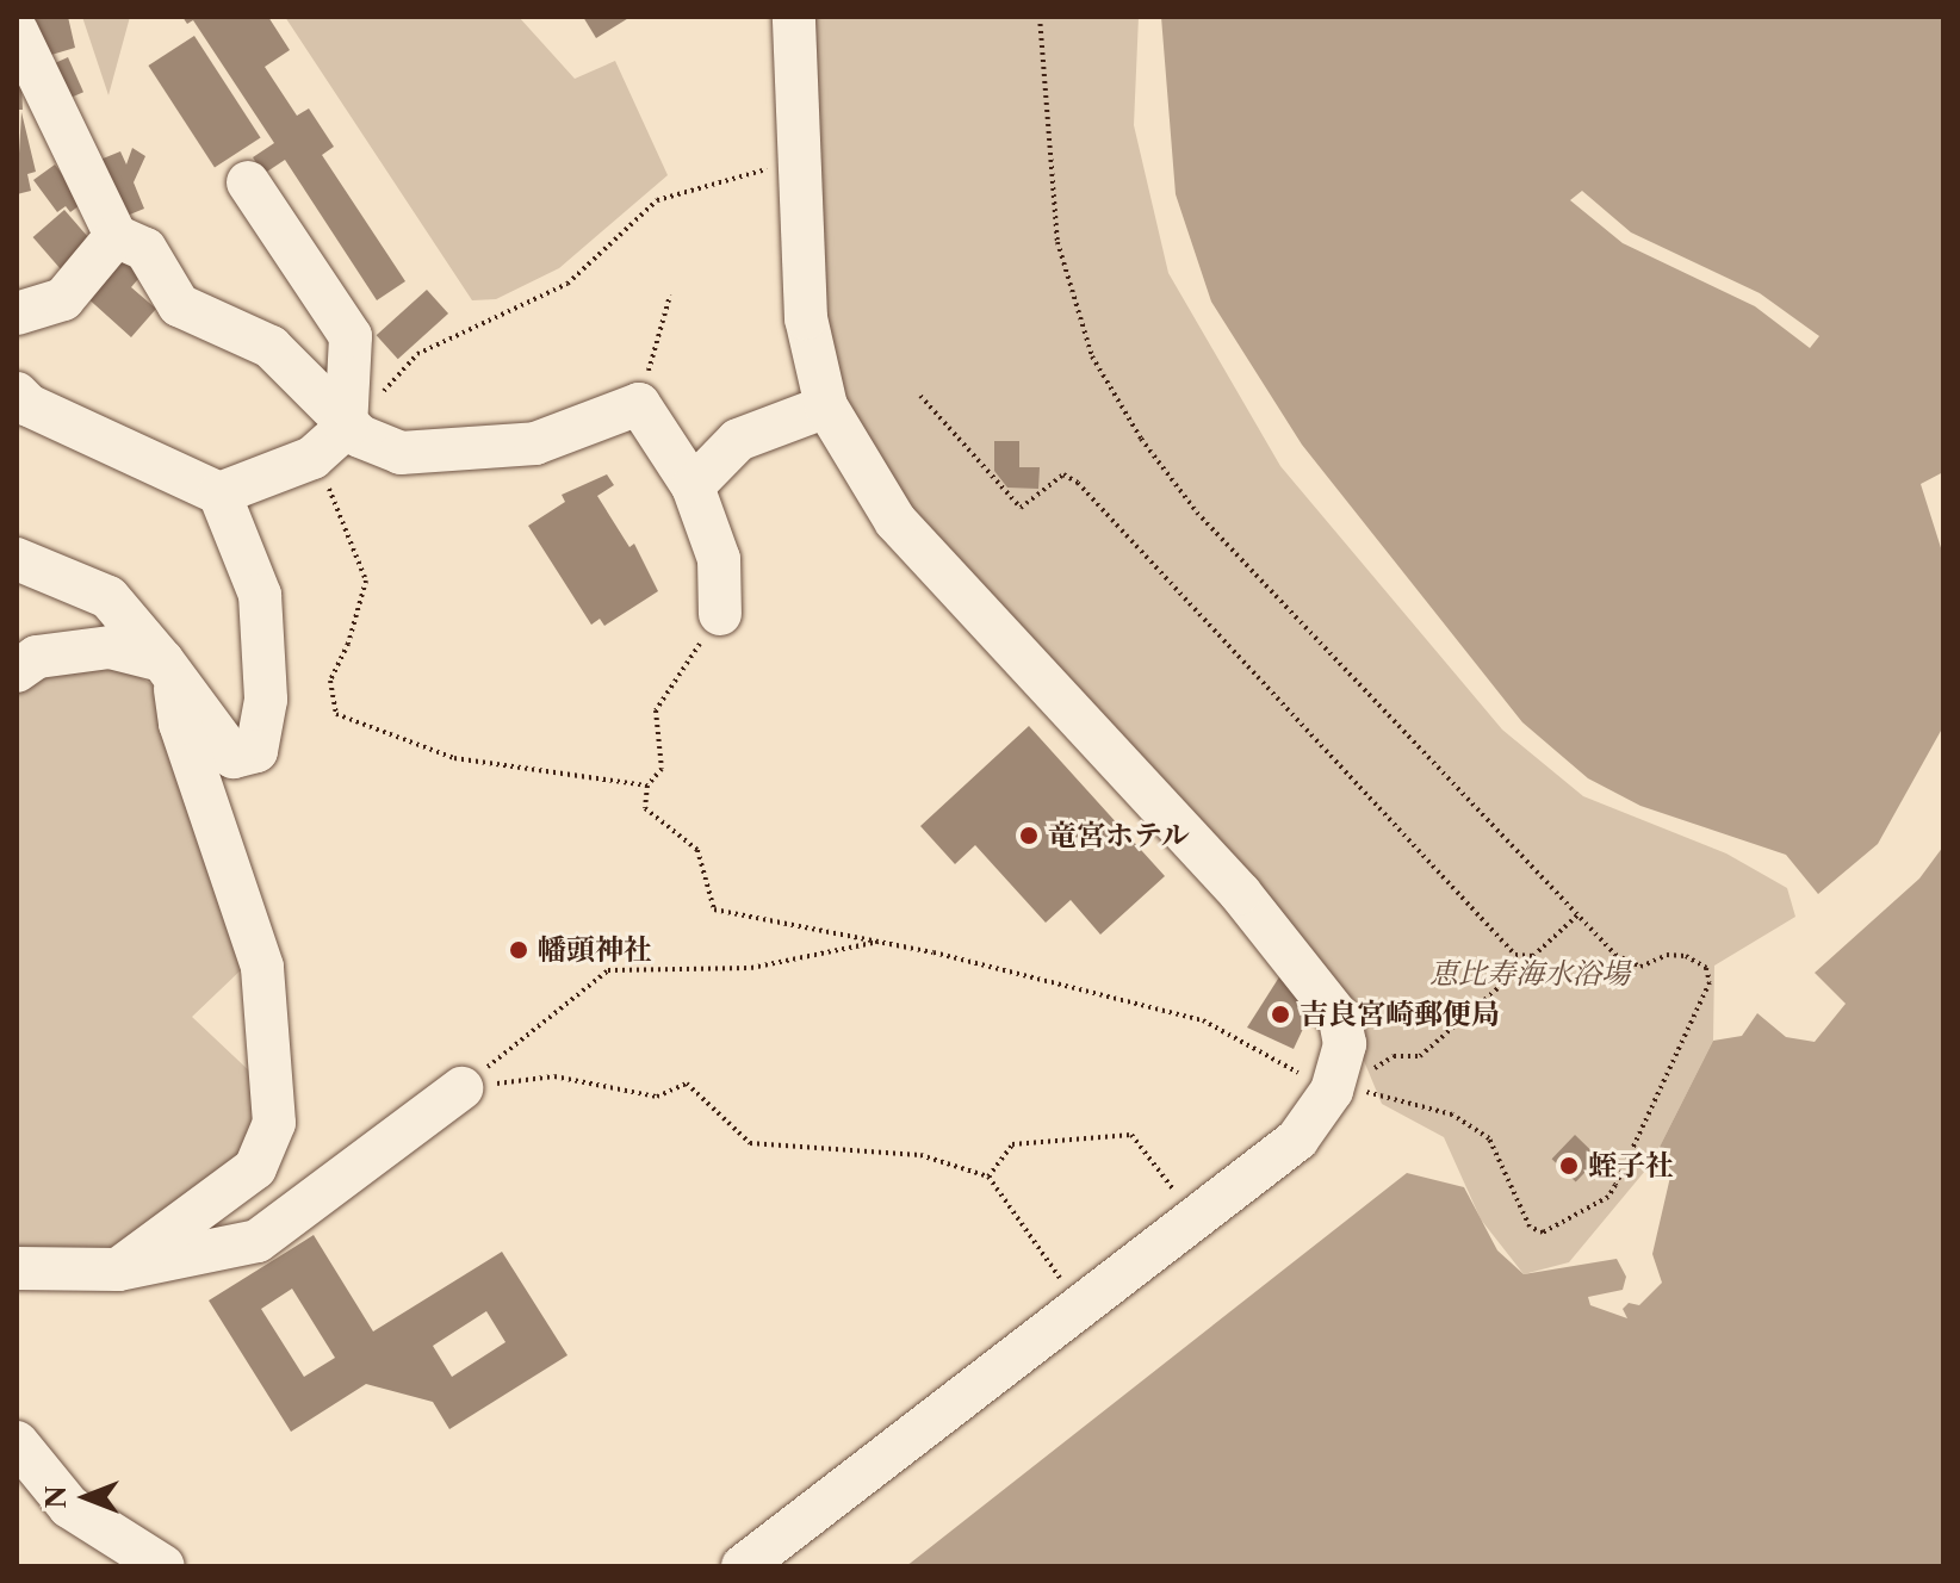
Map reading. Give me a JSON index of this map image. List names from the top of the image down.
{
  "parks": ["恵比寿海水浴場"],
  "places": [
    "竜宮ホテル",
    "幡頭神社",
    "吉良宮崎郵便局",
    "蛭子社"
  ],
  "north": "left"
}
